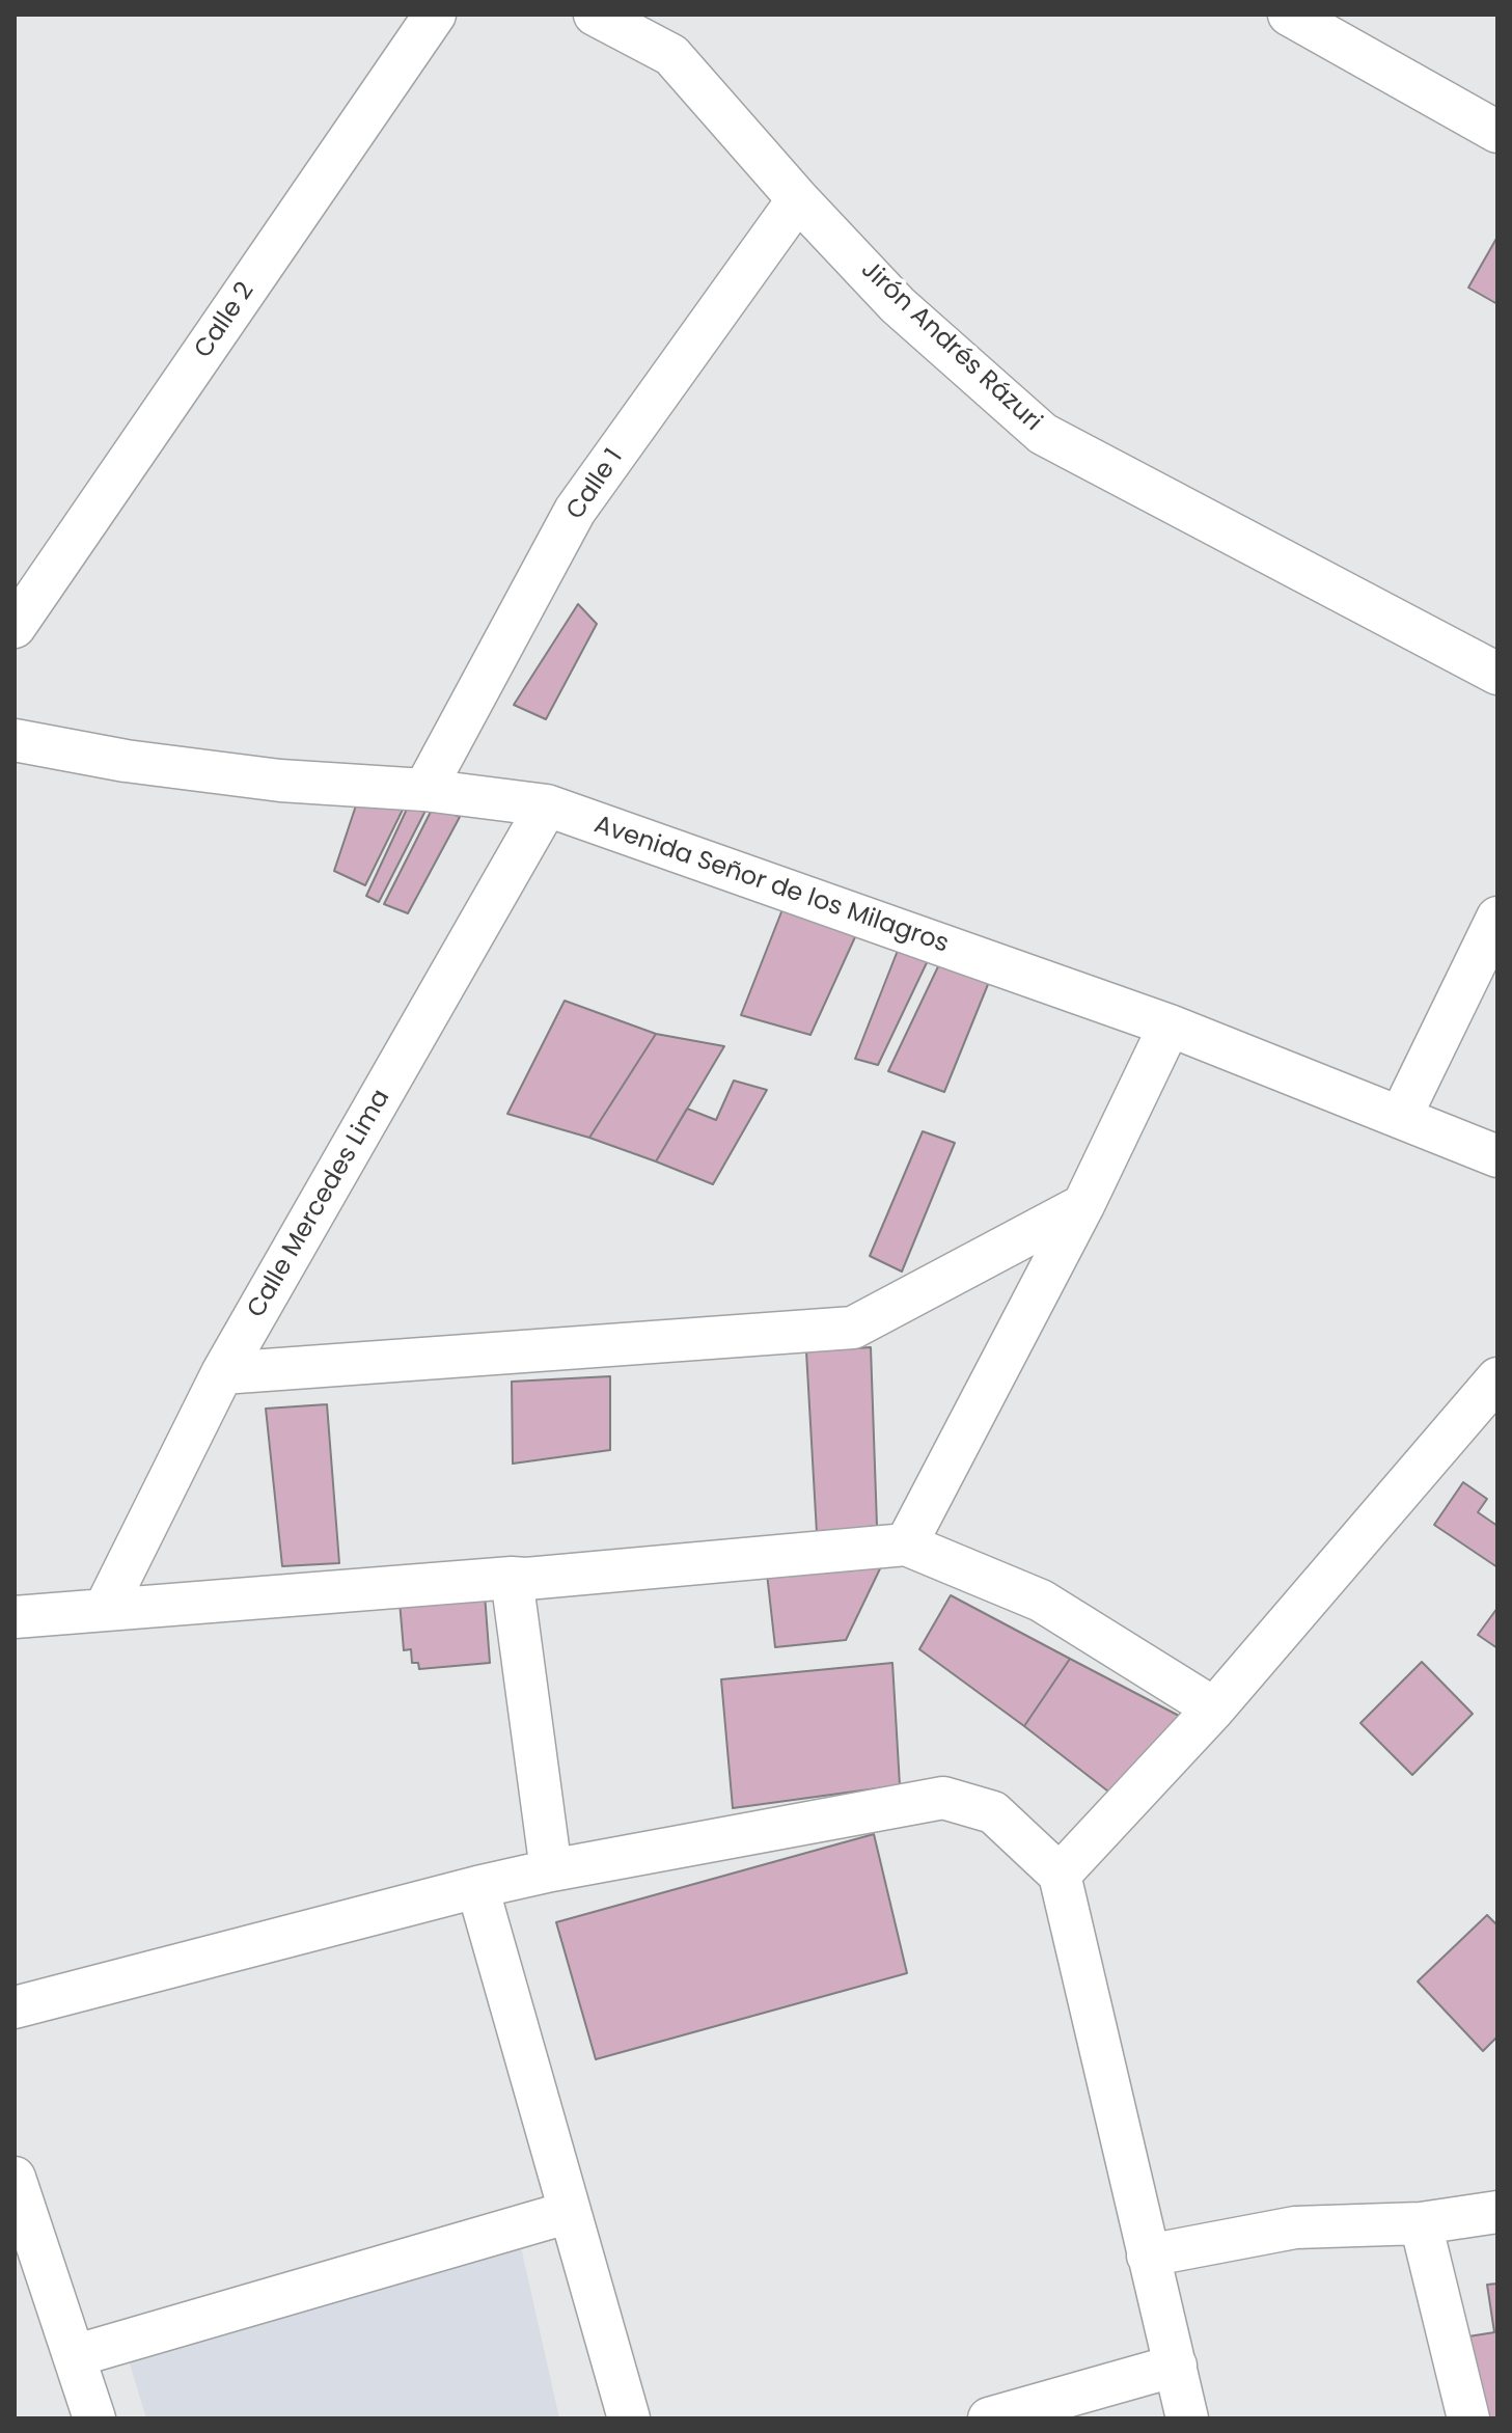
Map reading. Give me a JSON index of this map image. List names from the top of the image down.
{
  "streets": {
    "street": [
      "Calle 2",
      "Jirón Andrés Rázuri",
      "Calle 1",
      "Avenida Señor de los Milagros",
      "Calle Mercedes Lima"
    ]
  },
  "crossings": [
    ["Jirón Andrés Rázuri", "Calle 1"],
    ["Calle 1", "Avenida Señor de los Milagros"],
    ["Avenida Señor de los Milagros", "Calle Mercedes Lima"]
  ]
}
